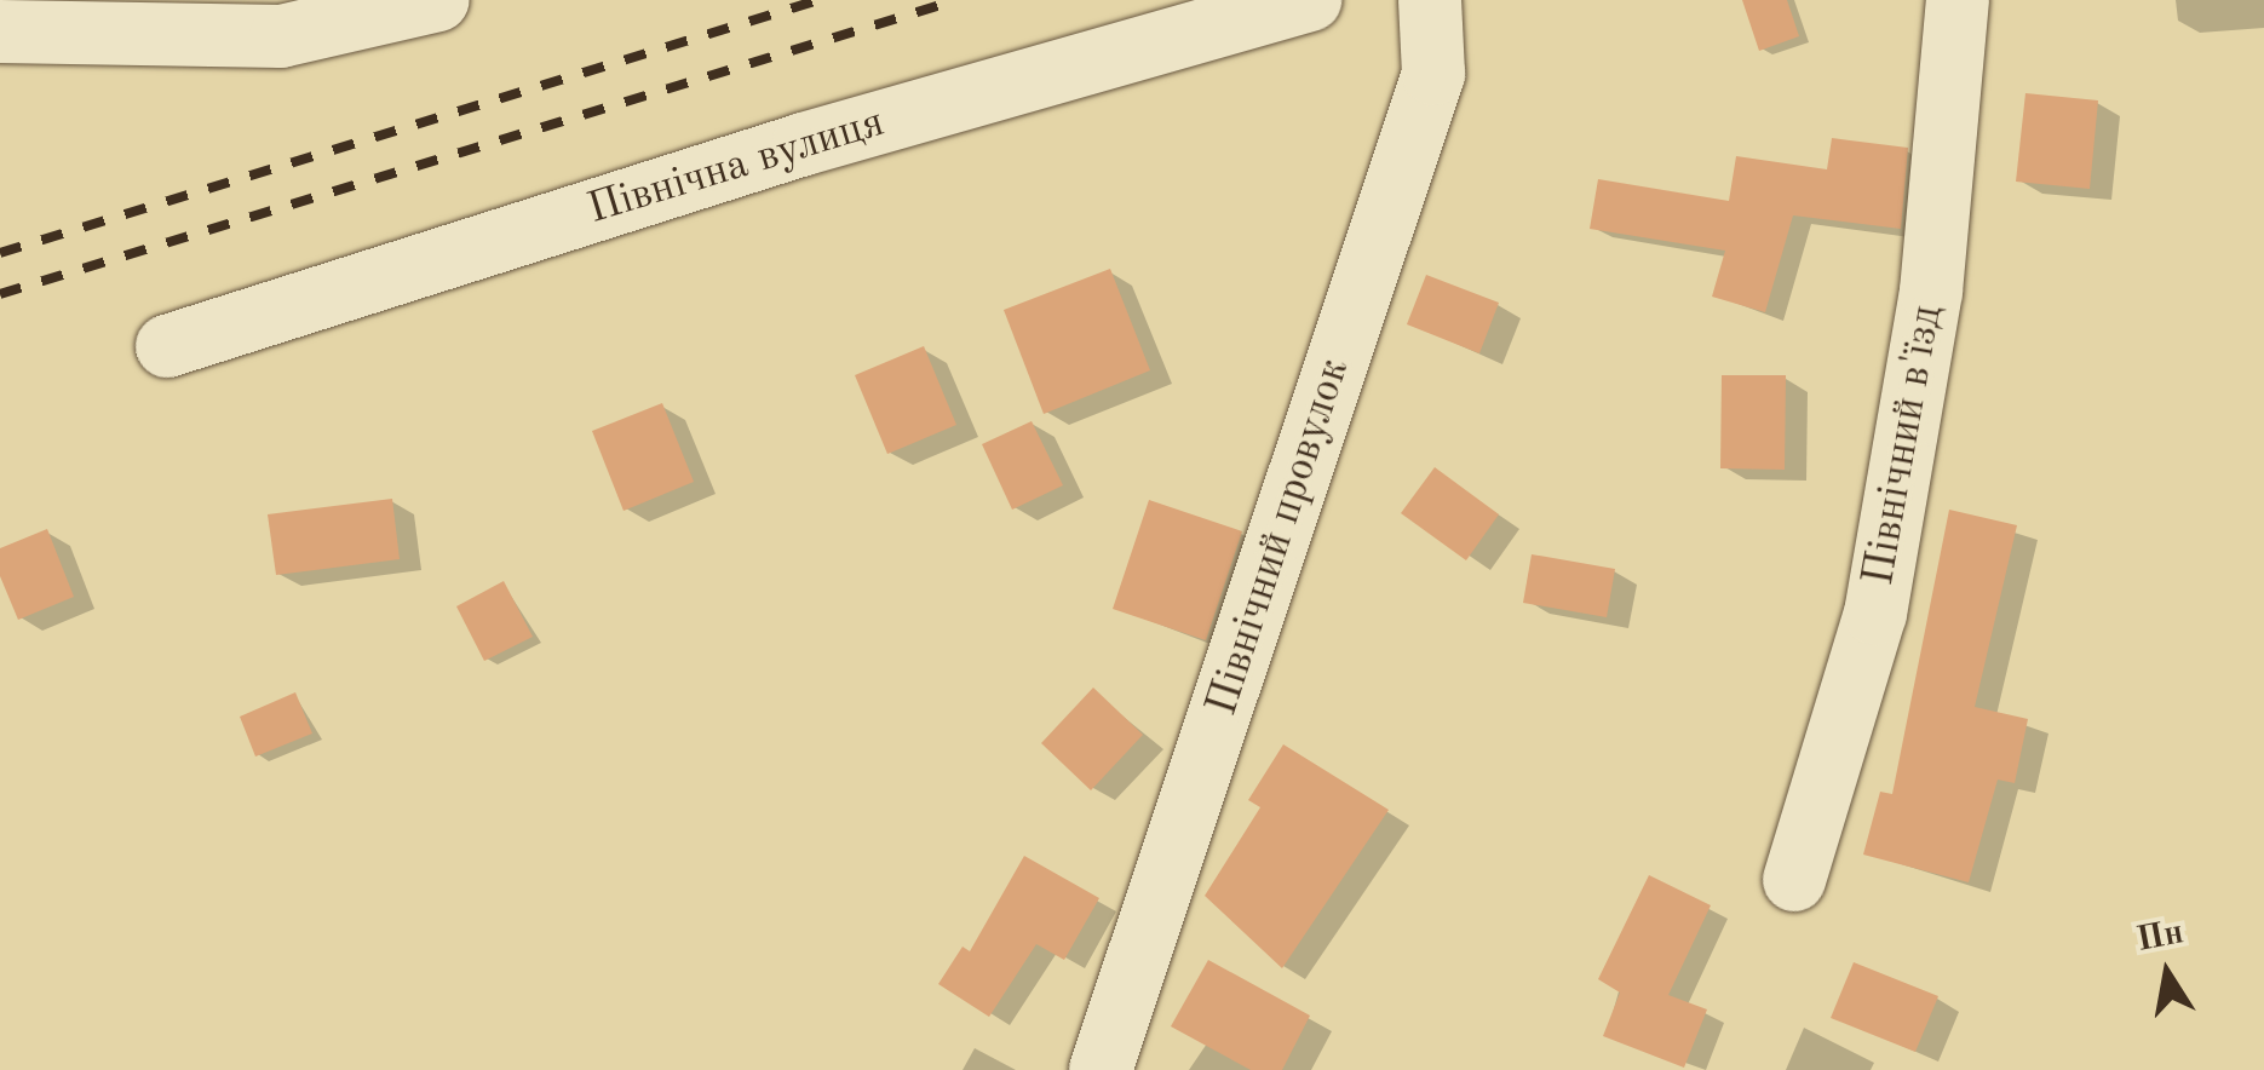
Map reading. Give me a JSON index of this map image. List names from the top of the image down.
{
  "streets": {
    "street": ["Північна вулиця", "Північний в'їзд", "Північний провулок"]
  },
  "north": "top"
}
